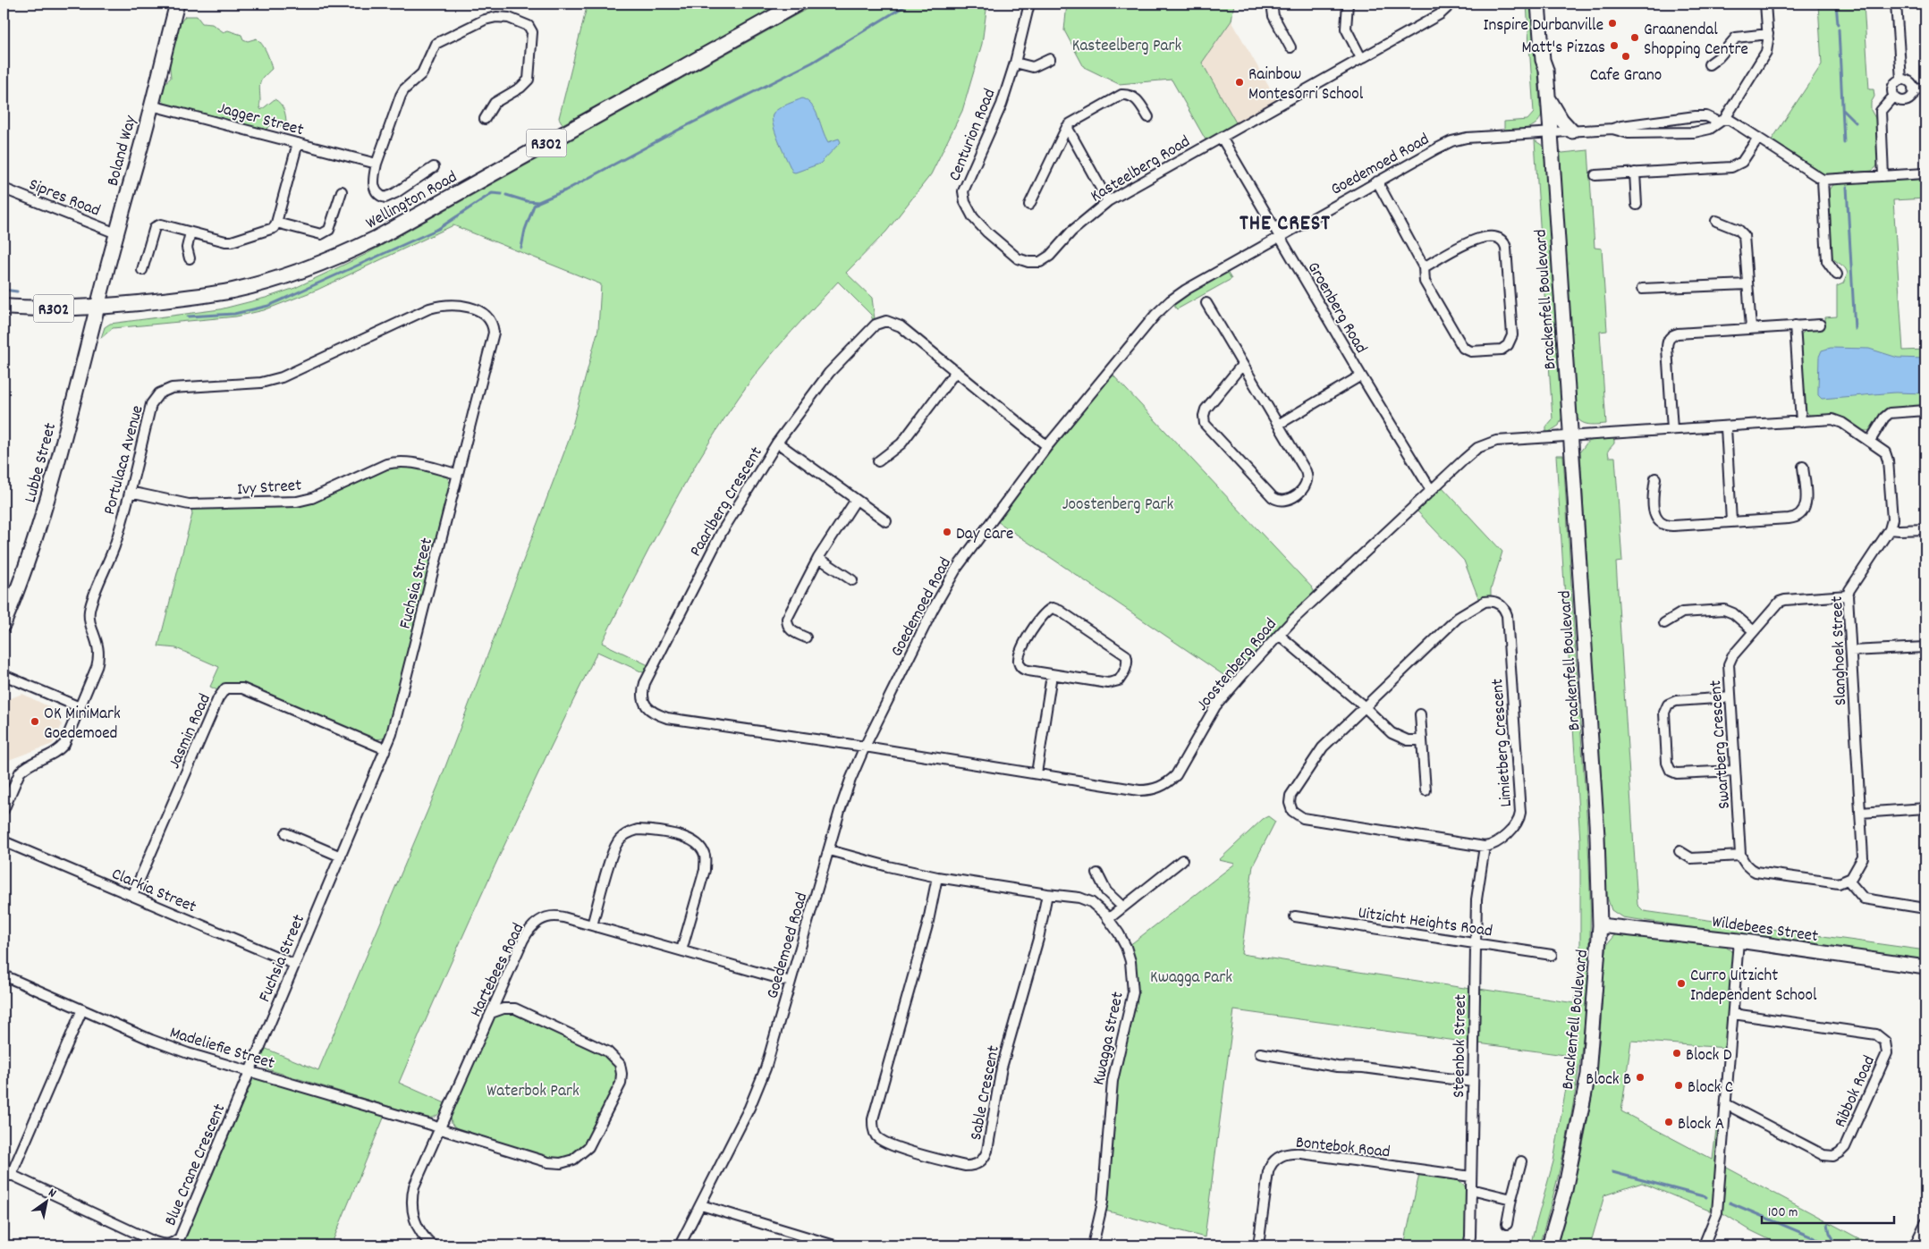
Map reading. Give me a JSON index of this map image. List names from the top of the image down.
{
  "streets": {
    "main road": ["R302", "Wellington Road"],
    "street": [
      "Jagger Street",
      "Centurion Road",
      "Boland Way",
      "Goedemoed Road",
      "Kasteelberg Road",
      "Sipres Road",
      "Brackenfell Boulevard",
      "Groenberg Road",
      "Portulaca Avenue",
      "Lubbe Street",
      "Ivy Street",
      "Paarlberg Crescent",
      "Fuchsia Street",
      "Slanghoek Street",
      "Joostenberg Road",
      "Jasmin Road",
      "Limietberg Crescent",
      "Swartberg Crescent",
      "Clarkia Street",
      "Uitzicht Heights Road",
      "Wildebees Street",
      "Hartebees Road",
      "Kwagga Street",
      "Madeliefie Street",
      "Steenbok Street",
      "Ribbok Road",
      "Sable Crescent",
      "Bontebok Road",
      "Blue Crane Crescent"
    ]
  },
  "crossings": [
    ["Jagger Street", "Boland Way"],
    ["Centurion Road", "Kasteelberg Road"],
    ["Boland Way", "Sipres Road"],
    ["Boland Way", "Wellington Road"],
    ["Boland Way", "Lubbe Street"],
    ["Goedemoed Road", "Brackenfell Boulevard"],
    ["Goedemoed Road", "Groenberg Road"],
    ["Goedemoed Road", "Paarlberg Crescent"],
    ["Goedemoed Road", "Joostenberg Road"],
    ["Goedemoed Road", "Hartebees Road"],
    ["Goedemoed Road", "Kwagga Street"],
    ["Kasteelberg Road", "Groenberg Road"],
    ["Wellington Road", "Lubbe Street"],
    ["Brackenfell Boulevard", "Slanghoek Street"],
    ["Brackenfell Boulevard", "Joostenberg Road"],
    ["Brackenfell Boulevard", "Wildebees Street"],
    ["Groenberg Road", "Joostenberg Road"],
    ["Portulaca Avenue", "Ivy Street"],
    ["Portulaca Avenue", "Fuchsia Street"],
    ["Ivy Street", "Fuchsia Street"],
    ["Paarlberg Crescent", "Joostenberg Road"],
    ["Fuchsia Street", "Jasmin Road"],
    ["Fuchsia Street", "Clarkia Street"],
    ["Fuchsia Street", "Madeliefie Street"],
    ["Fuchsia Street", "Blue Crane Crescent"],
    ["Slanghoek Street", "Joostenberg Road"],
    ["Slanghoek Street", "Swartberg Crescent"],
    ["Jasmin Road", "Clarkia Street"],
    ["Limietberg Crescent", "Steenbok Street"],
    ["Uitzicht Heights Road", "Steenbok Street"],
    ["Hartebees Road", "Madeliefie Street"],
    ["Kwagga Street", "Sable Crescent"],
    ["Madeliefie Street", "Blue Crane Crescent"],
    ["Steenbok Street", "Bontebok Road"]
  ],
  "districts": ["THE CREST"],
  "parks": [
    "Kasteelberg Park",
    "Joostenberg Park",
    "Kwagga Park",
    "Waterbok Park"
  ],
  "places": [
    "Inspire Durbanville",
    "Graanendal Shopping Centre",
    "Matt's Pizzas",
    "Cafe Grano",
    "Rainbow Montesorri School",
    "Day Care",
    "OK MiniMark Goedemoed",
    "Curro Uitzicht Independent School",
    "Block D",
    "Block B",
    "Block C",
    "Block A"
  ],
  "scale_bar": "100 m",
  "north": "top right"
}
